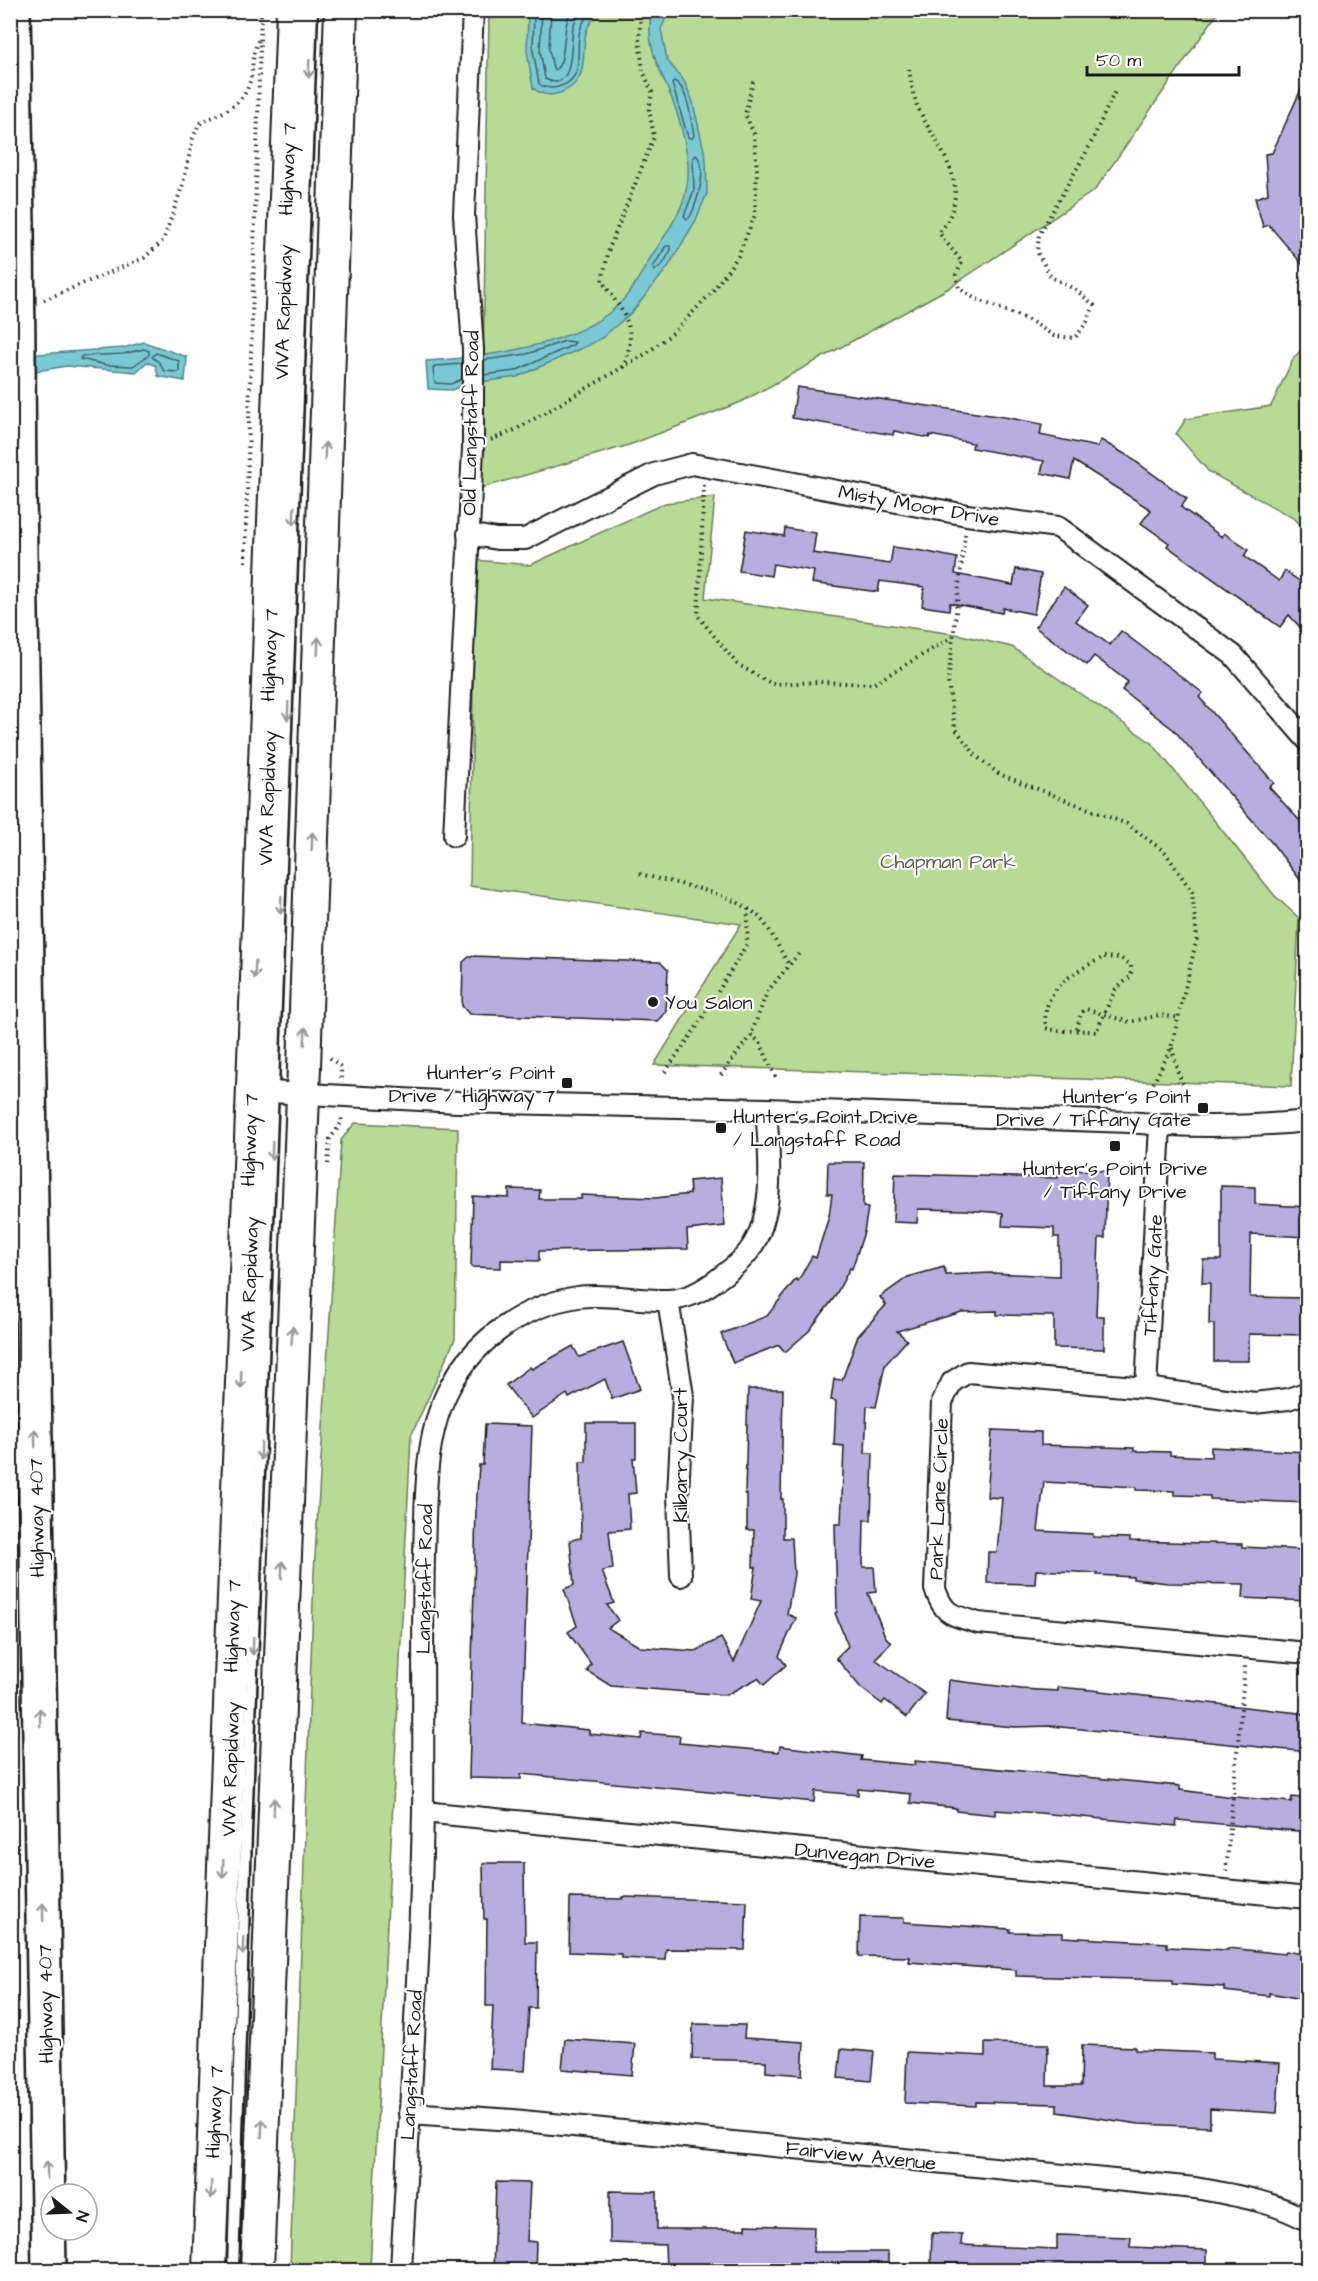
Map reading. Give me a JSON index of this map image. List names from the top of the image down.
{
  "streets": {
    "highway": ["Highway 407"],
    "main road": ["Highway 7"],
    "street": [
      "Old Langstaff Road",
      "Misty Moor Drive",
      "Tiffany Gate",
      "Kilbarry Court",
      "Park Lane Circle",
      "Langstaff Road",
      "Dunvegan Drive",
      "Fairview Avenue"
    ],
    "lane": ["VIVA Rapidway"]
  },
  "crossings": [
    ["Highway 7", "VIVA Rapidway"],
    ["Old Langstaff Road", "Misty Moor Drive"],
    ["Tiffany Gate", "Park Lane Circle"],
    ["Kilbarry Court", "Langstaff Road"],
    ["Langstaff Road", "Dunvegan Drive"],
    ["Langstaff Road", "Fairview Avenue"]
  ],
  "one_way": ["VIVA Rapidway", "Highway 407"],
  "parks": ["Chapman Park"],
  "places": {
    "other": ["You Salon"],
    "transit": [
      "Hunter's Point Drive / Highway 7",
      "Hunter's Point Drive / Tiffany Gate",
      "Hunter's Point Drive / Langstaff Road",
      "Hunter's Point Drive / Tiffany Drive"
    ]
  },
  "scale_bar": "50 m",
  "north": "right"
}
